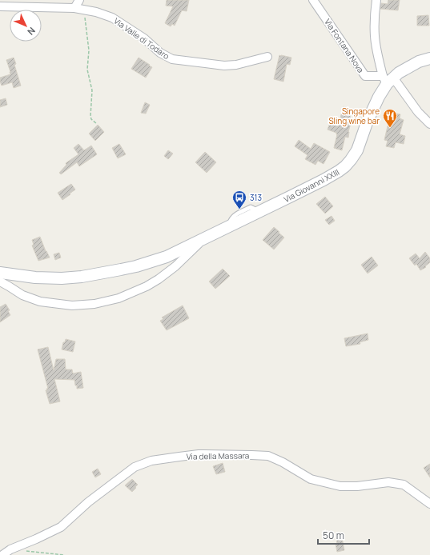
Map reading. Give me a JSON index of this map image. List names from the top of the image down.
{
  "streets": {
    "main road": ["Via Giovanni XXIII"],
    "street": ["Via Valle di Todaro", "Via Fontana Nova", "Via della Massara"]
  },
  "crossings": [
    ["Via Fontana Nova", "Via Giovanni XXIII"]
  ],
  "places": {
    "restaurant": ["Singapore Sling wine bar"],
    "bus stop": ["313"]
  },
  "scale_bar": "50 m",
  "north": "bottom right"
}
